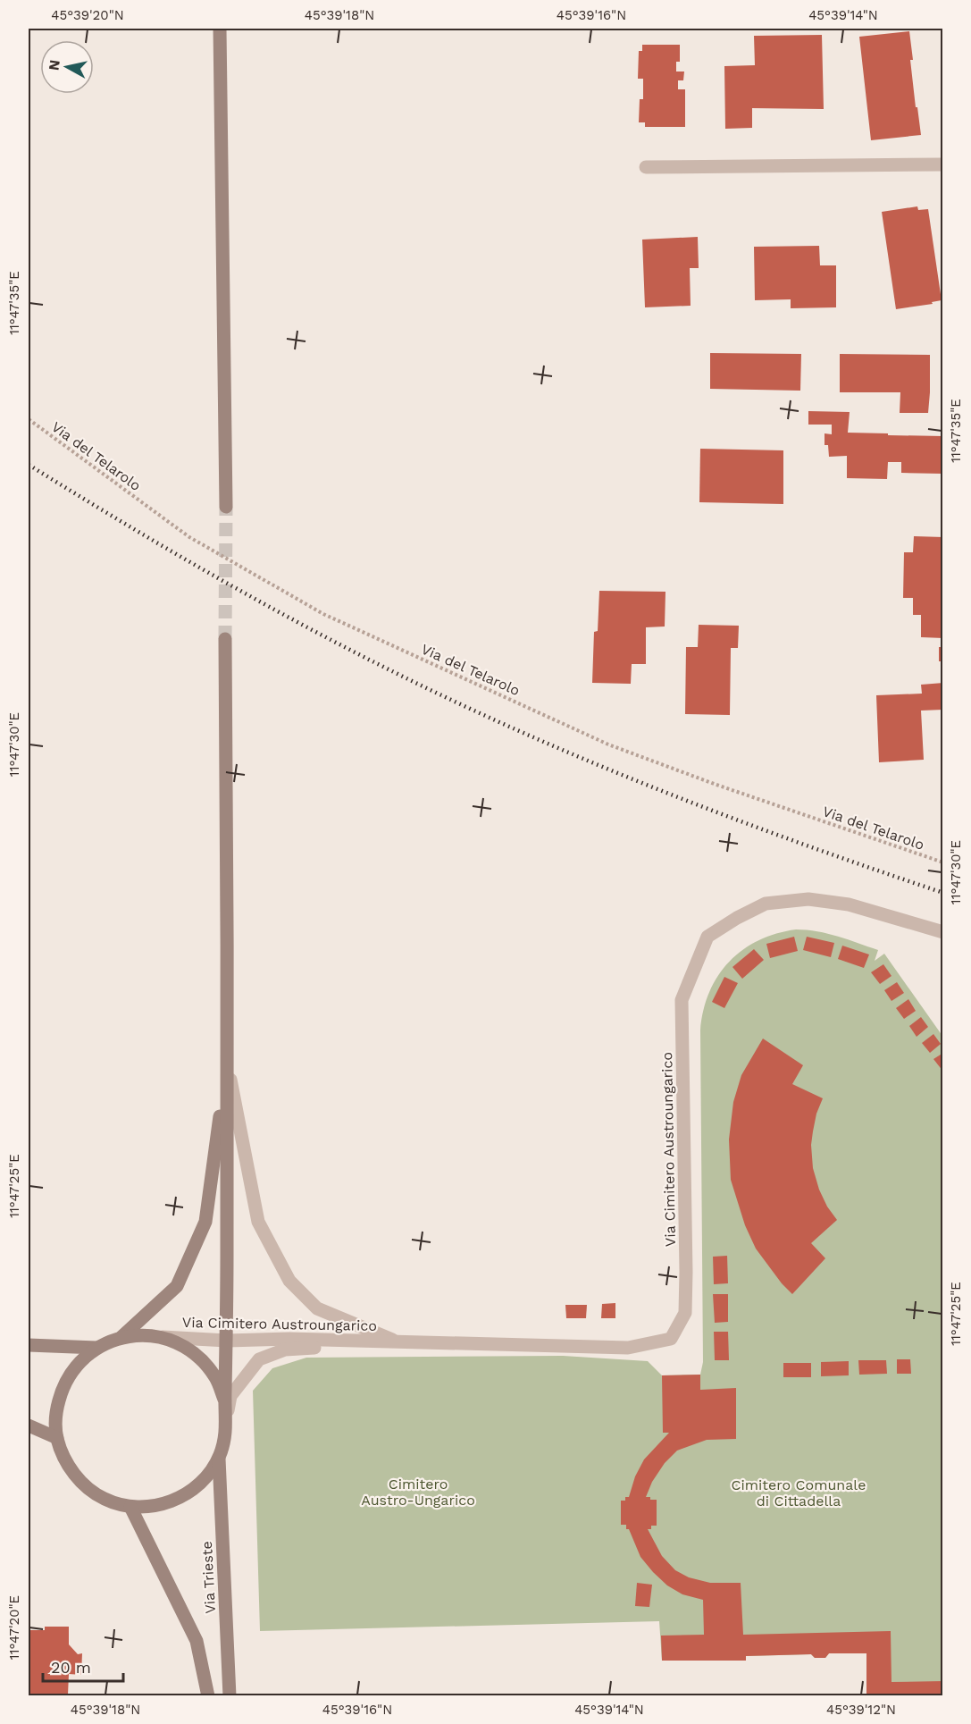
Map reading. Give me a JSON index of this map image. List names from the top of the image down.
{
  "streets": {
    "street": ["Via Cimitero Austroungarico", "Via Trieste"],
    "path": ["Via del Telarolo"]
  },
  "crossings": [
    ["Via Cimitero Austroungarico", "Via Trieste"]
  ],
  "parks": ["Cimitero Austro-Ungarico", "Cimitero Comunale di Cittadella"],
  "scale_bar": "20 m",
  "north": "left",
  "coordinates": [
    "45°39'20\"N",
    "45°39'18\"N",
    "45°39'16\"N",
    "45°39'14\"N",
    "11°47'35\"E",
    "11°47'30\"E",
    "11°47'25\"E",
    "11°47'20\"E",
    "45°39'12\"N"
  ]
}
